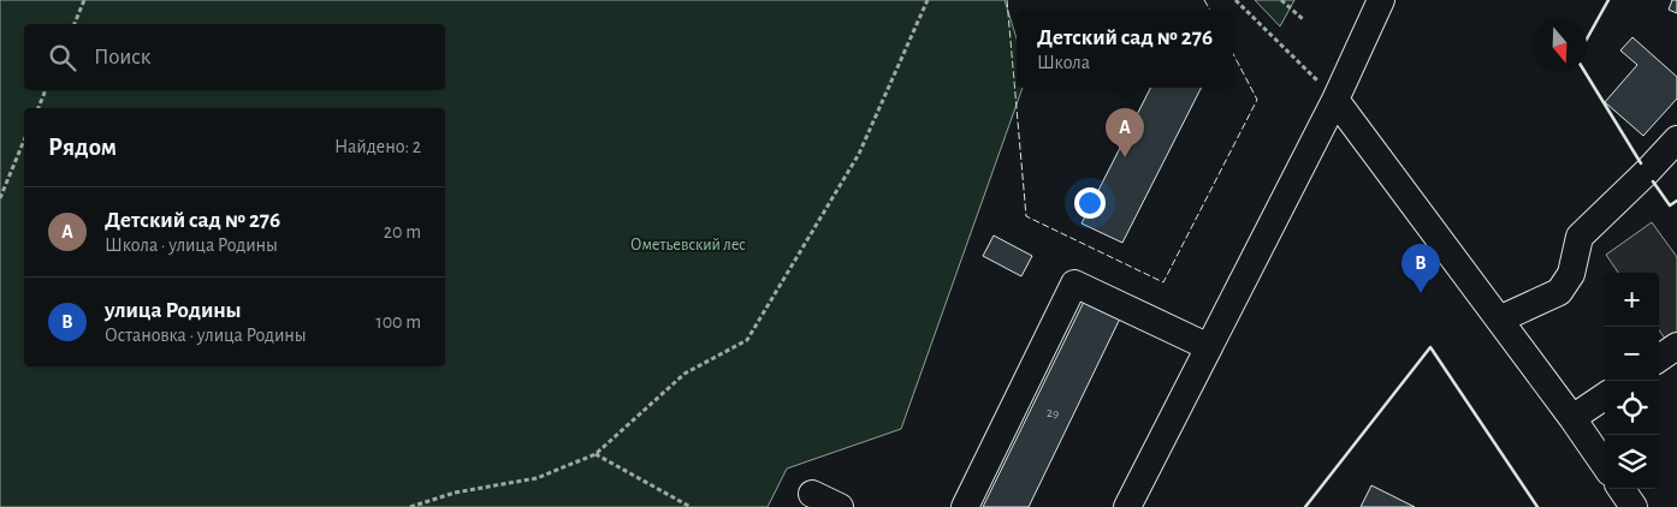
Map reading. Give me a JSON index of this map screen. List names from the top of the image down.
{
  "parks": ["Ометьевский лес"],
  "house_numbers": ["29"],
  "north": "bottom",
  "page": {
    "popup": ["Детский сад № 276", "Школа"],
    "search": "Поиск",
    "pins": ["A", "B"],
    "heading": ["Рядом", "Найдено: 2"],
    "list": [
      {
        "mark": "A",
        "name": "Детский сад № 276",
        "note": "Школа · улица Родины",
        "value": "20 m"
      },
      {
        "mark": "B",
        "name": "улица Родины",
        "note": "Остановка · улица Родины",
        "value": "100 m"
      }
    ],
    "map_buttons": ["+", "−"]
  }
}
